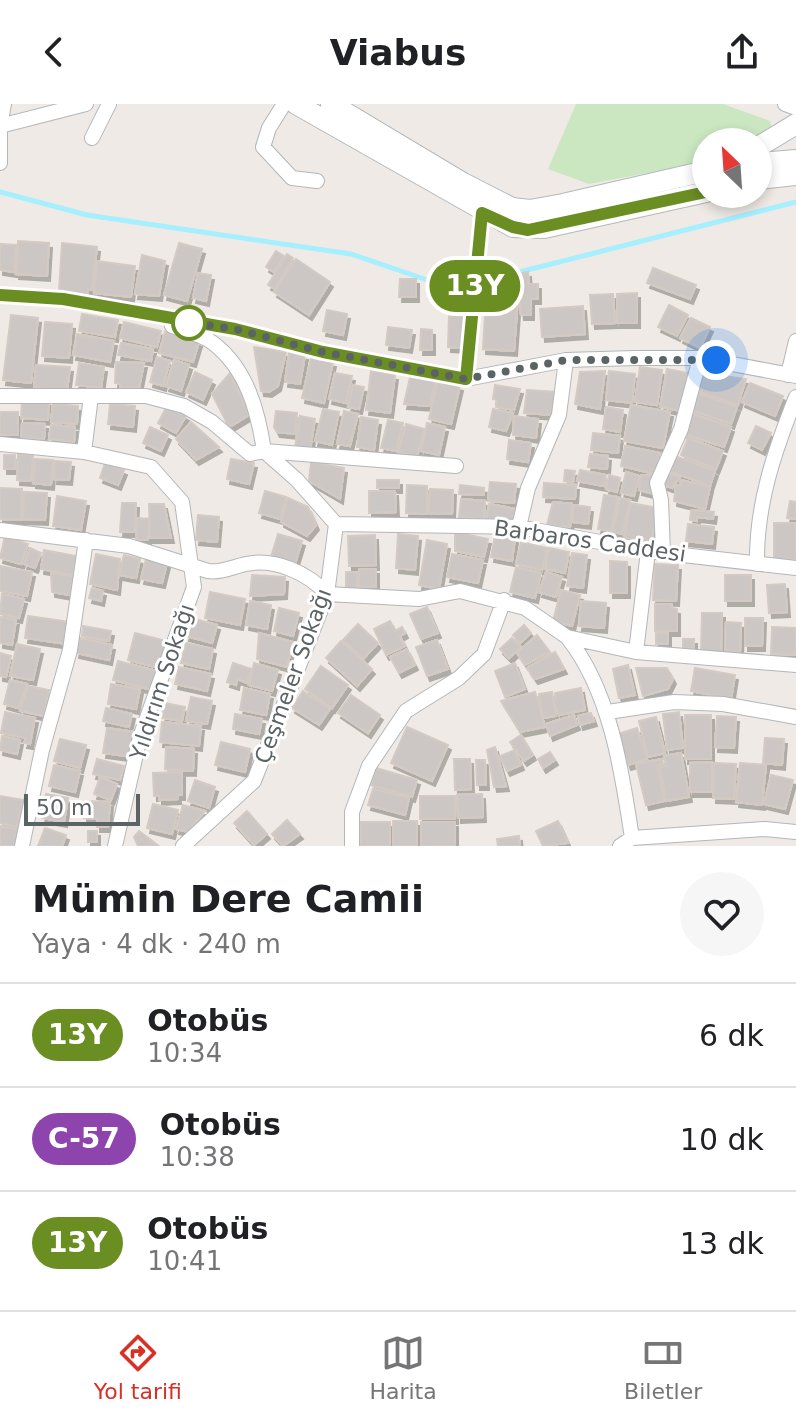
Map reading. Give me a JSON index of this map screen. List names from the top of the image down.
{
  "streets": {
    "street": ["Barbaros Caddesi", "Çeşmeler Sokağı", "Yıldırım Sokağı"]
  },
  "crossings": [
    ["Barbaros Caddesi", "Çeşmeler Sokağı"]
  ],
  "lines": ["bus line 13Y"],
  "scale_bar": "50 m",
  "north": "top left",
  "page": {
    "header": "Viabus",
    "on_map": "13Y",
    "scale": "50 m",
    "heading": ["Mümin Dere Camii", "Yaya · 4 dk · 240 m"],
    "list": [
      {
        "mark": "13Y",
        "name": "Otobüs",
        "note": "10:34",
        "value": "6 dk"
      },
      {
        "mark": "C-57",
        "name": "Otobüs",
        "note": "10:38",
        "value": "10 dk"
      },
      {
        "mark": "13Y",
        "name": "Otobüs",
        "note": "10:41",
        "value": "13 dk"
      }
    ],
    "tabs": ["Yol tarifi", "Harita", "Biletler"]
  }
}
